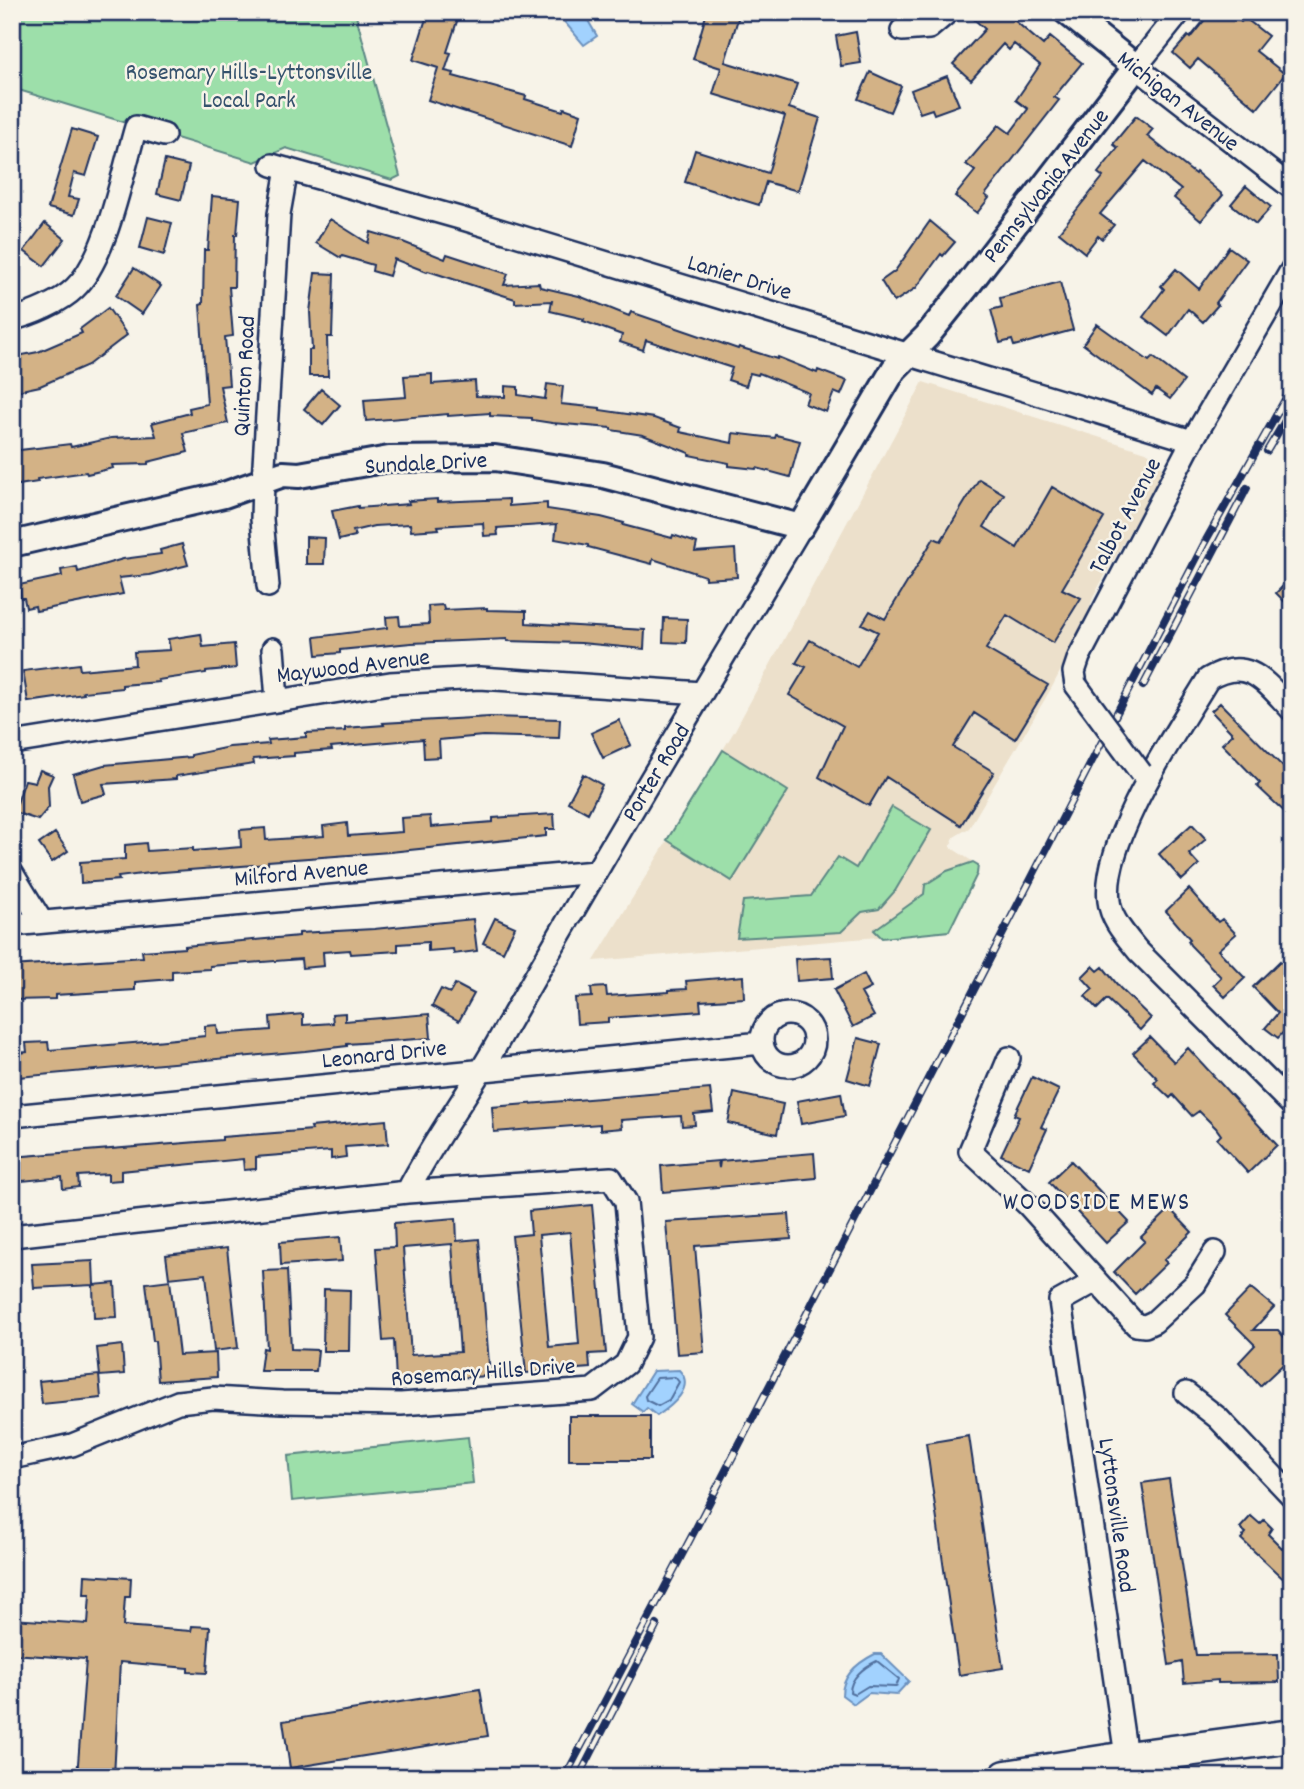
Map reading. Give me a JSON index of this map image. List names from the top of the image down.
{
  "streets": {
    "street": [
      "Michigan Avenue",
      "Pennsylvania Avenue",
      "Lanier Drive",
      "Quinton Road",
      "Sundale Drive",
      "Talbot Avenue",
      "Maywood Avenue",
      "Porter Road",
      "Milford Avenue",
      "Leonard Drive",
      "Rosemary Hills Drive",
      "Lyttonsville Road"
    ]
  },
  "crossings": [
    ["Michigan Avenue", "Pennsylvania Avenue"],
    ["Pennsylvania Avenue", "Lanier Drive"],
    ["Pennsylvania Avenue", "Porter Road"],
    ["Lanier Drive", "Quinton Road"],
    ["Lanier Drive", "Talbot Avenue"],
    ["Lanier Drive", "Porter Road"],
    ["Quinton Road", "Sundale Drive"],
    ["Sundale Drive", "Porter Road"],
    ["Maywood Avenue", "Porter Road"],
    ["Porter Road", "Milford Avenue"],
    ["Porter Road", "Leonard Drive"],
    ["Porter Road", "Rosemary Hills Drive"]
  ],
  "districts": ["WOODSIDE MEWS"],
  "parks": ["Rosemary Hills-Lyttonsville Local Park"]
}
